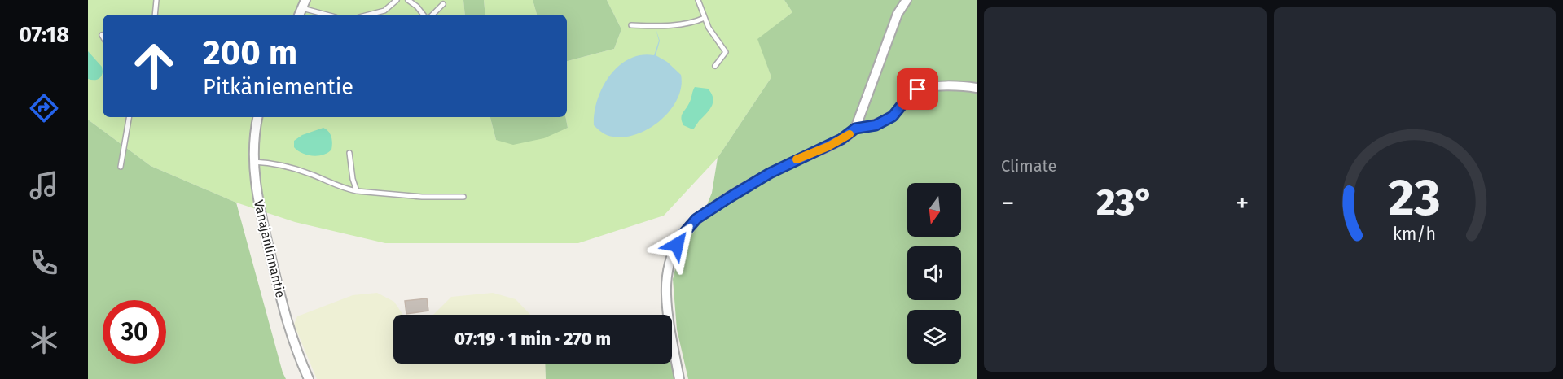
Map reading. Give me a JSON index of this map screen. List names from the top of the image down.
{
  "streets": {
    "street": ["Vanajanlinnantie"]
  },
  "north": "bottom",
  "page": {
    "tabs": "07:18",
    "tile": "Climate",
    "turn": ["200 m", "Pitkäniementie"],
    "heat": ["−", "23°", "+"],
    "limit": "30",
    "trip": "07:19 · 1 min · 270 m",
    "gauge": ["23", "km/h"]
  }
}
